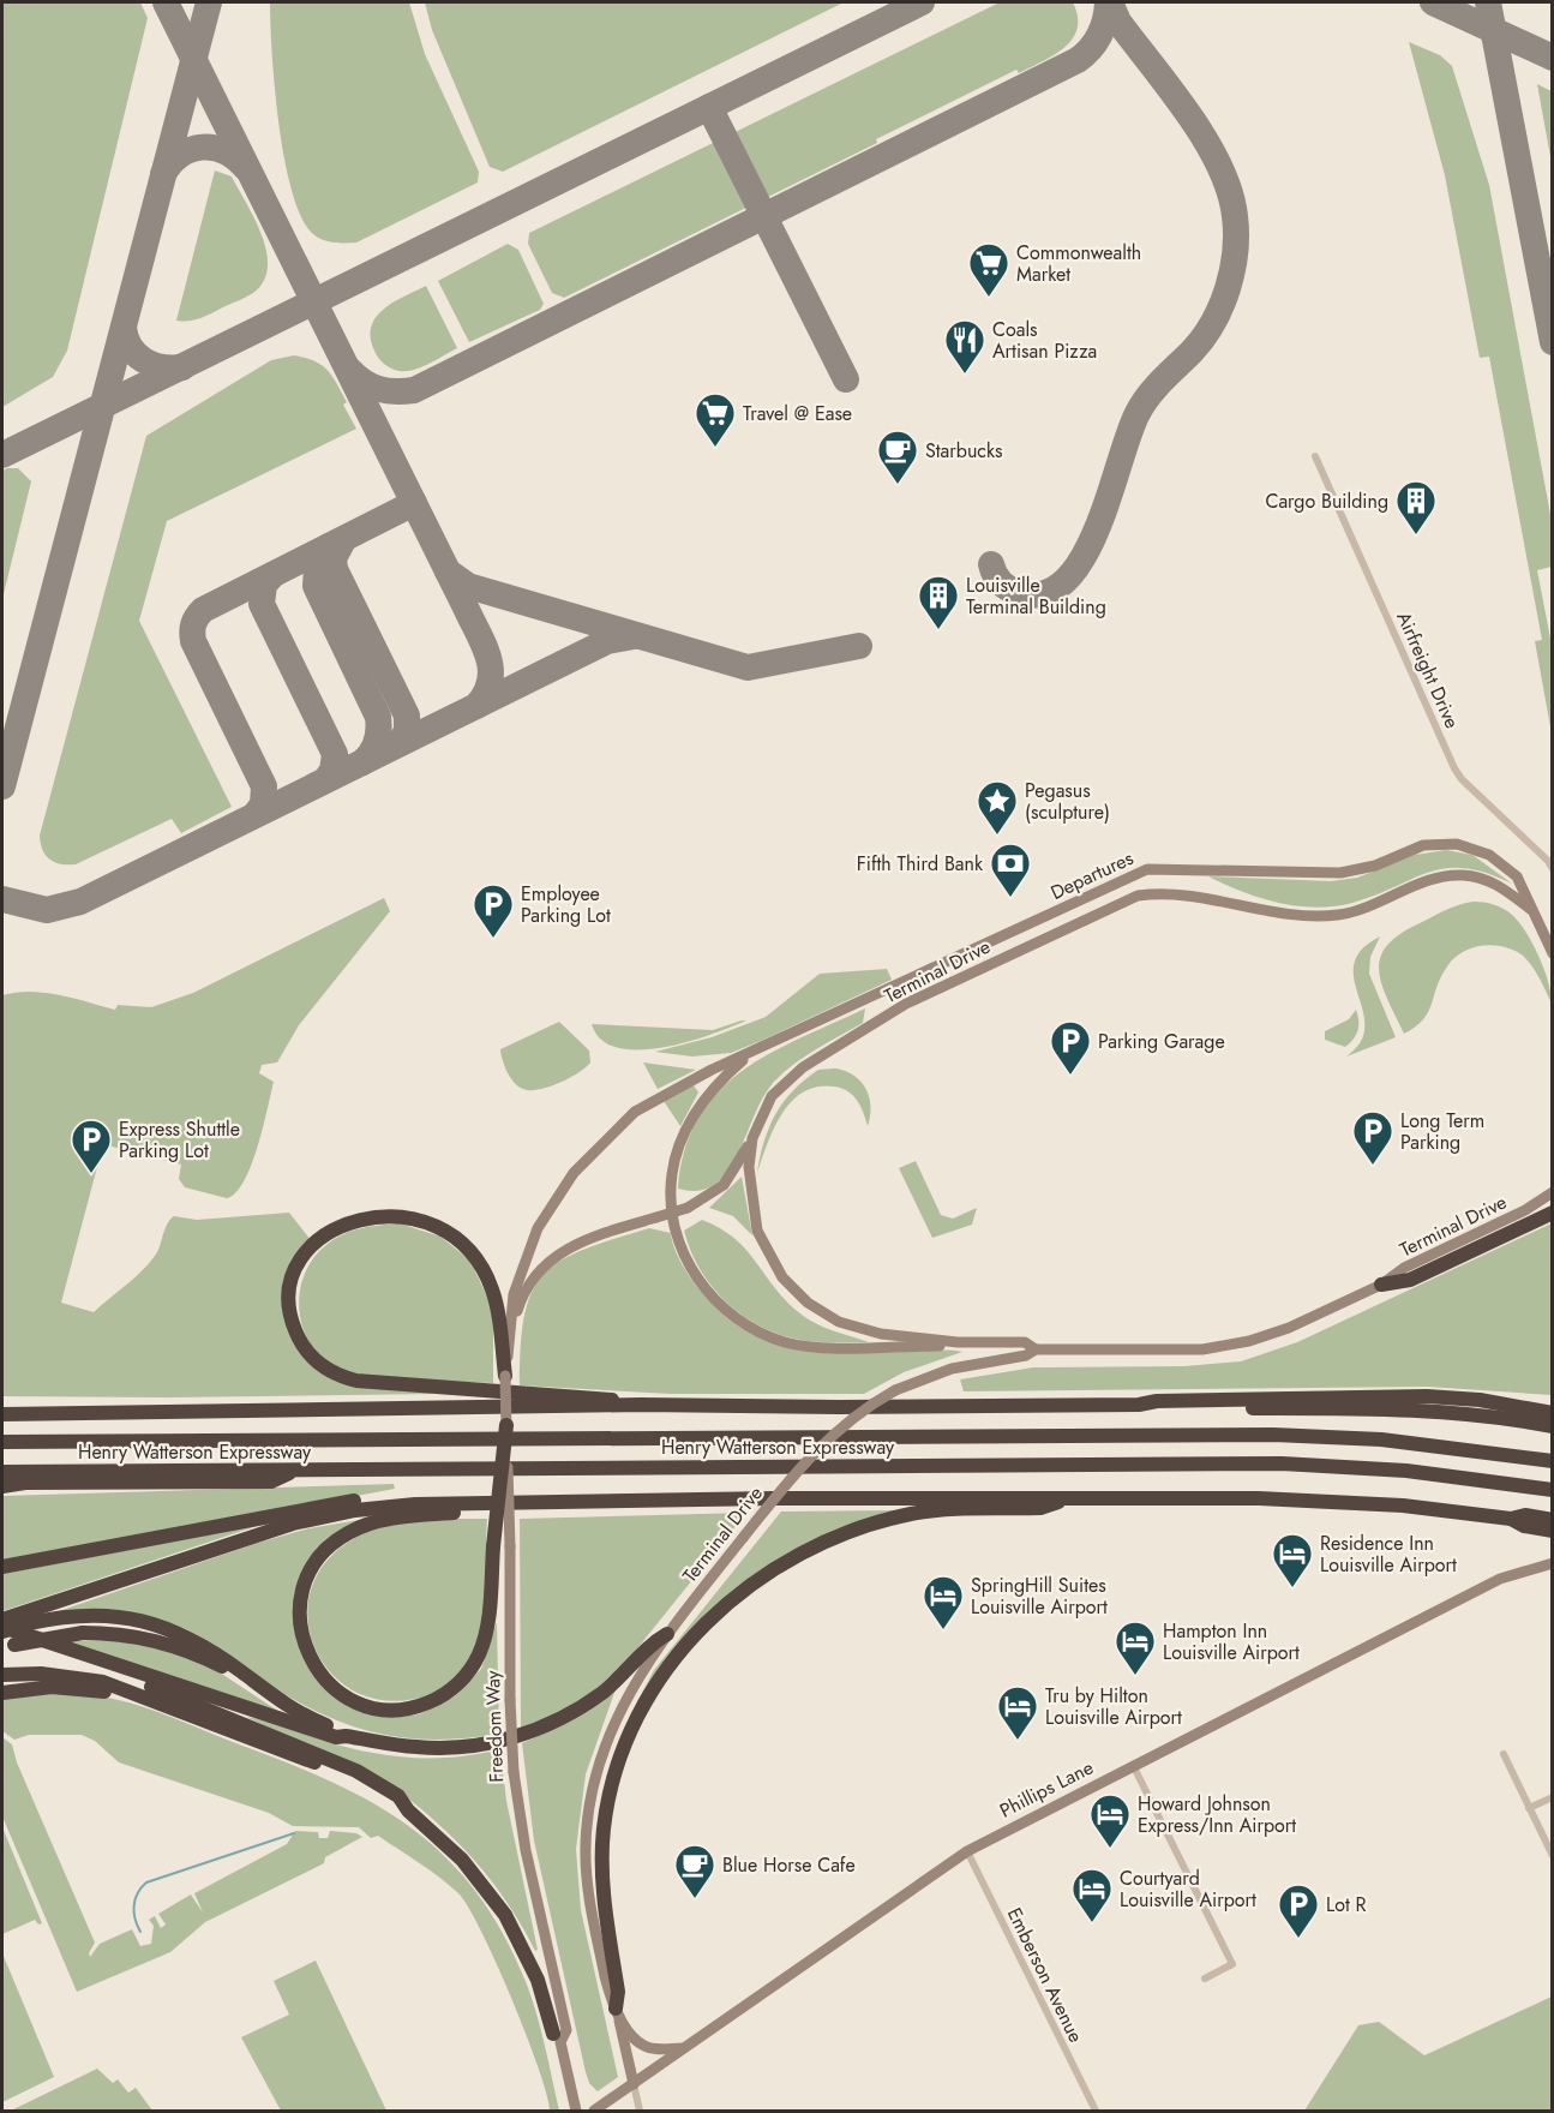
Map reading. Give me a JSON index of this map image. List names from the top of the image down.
{
  "streets": {
    "highway": ["Henry Watterson Expressway"],
    "main road": [
      "Departures",
      "Terminal Drive",
      "Freedom Way",
      "Phillips Lane"
    ],
    "street": ["Airfreight Drive", "Emberson Avenue"]
  },
  "crossings": [
    ["Departures", "Terminal Drive"],
    ["Departures", "Freedom Way"],
    ["Phillips Lane", "Emberson Avenue"]
  ],
  "places": {
    "supermarket": ["Commonwealth Market", "Travel @ Ease"],
    "restaurant": ["Coals Artisan Pizza"],
    "cafe": ["Starbucks", "Blue Horse Cafe"],
    "building": ["Cargo Building", "Louisville Terminal Building"],
    "place": ["Pegasus (sculpture)"],
    "bank": ["Fifth Third Bank"],
    "parking": [
      "Employee Parking Lot",
      "Parking Garage",
      "Long Term Parking",
      "Express Shuttle Parking Lot",
      "Lot R"
    ],
    "hotel": [
      "Residence Inn Louisville Airport",
      "SpringHill Suites Louisville Airport",
      "Hampton Inn Louisville Airport",
      "Tru by Hilton Louisville Airport",
      "Howard Johnson Express/Inn Airport",
      "Courtyard Louisville Airport"
    ]
  }
}
